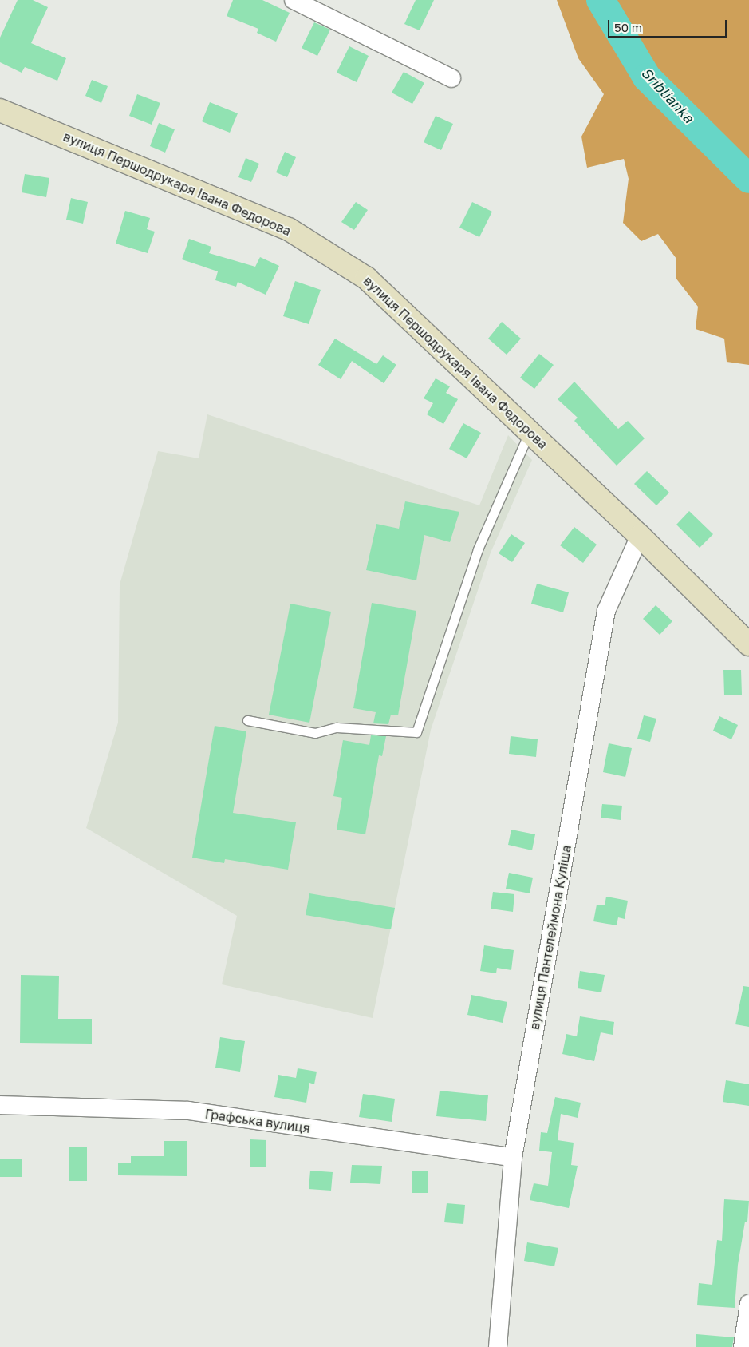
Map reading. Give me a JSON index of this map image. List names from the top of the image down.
{
  "streets": {
    "street": ["вулиця Першодрукаря Івана Федорова", "вулиця Пантелеймона Куліша", "Графська вулиця"]
  },
  "crossings": [
    ["вулиця Першодрукаря Івана Федорова", "вулиця Пантелеймона Куліша"],
    ["вулиця Пантелеймона Куліша", "Графська вулиця"]
  ],
  "water": ["Sriblianka"],
  "scale_bar": "50 m"
}
